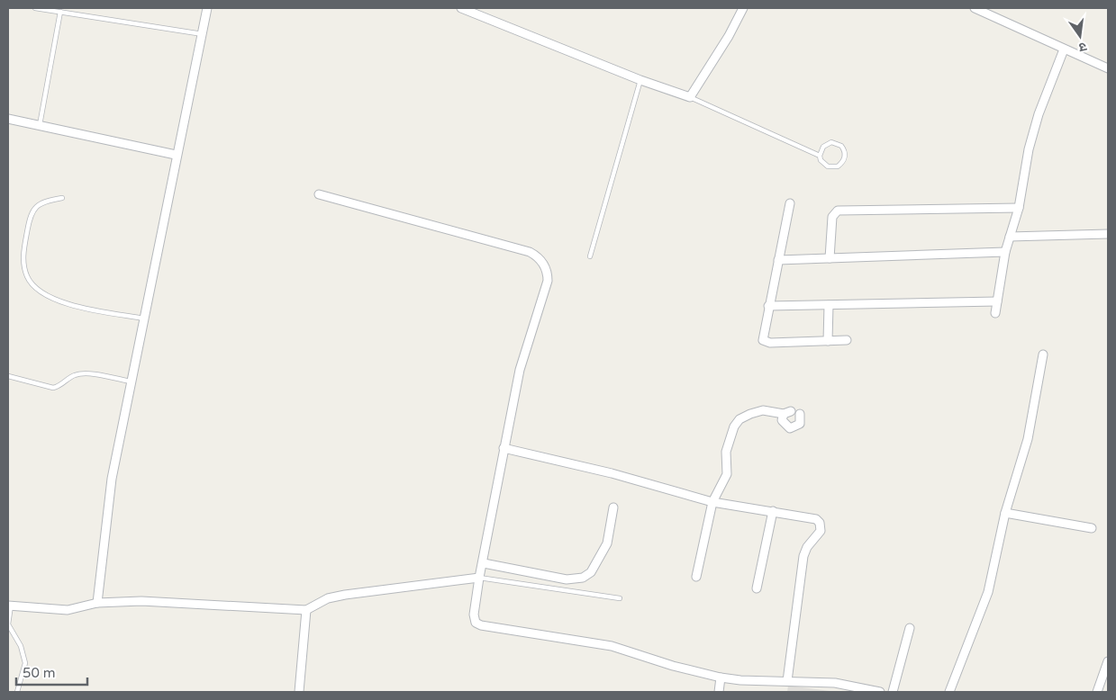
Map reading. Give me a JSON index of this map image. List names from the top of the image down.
{
  "scale_bar": "50 m",
  "north": "bottom"
}
